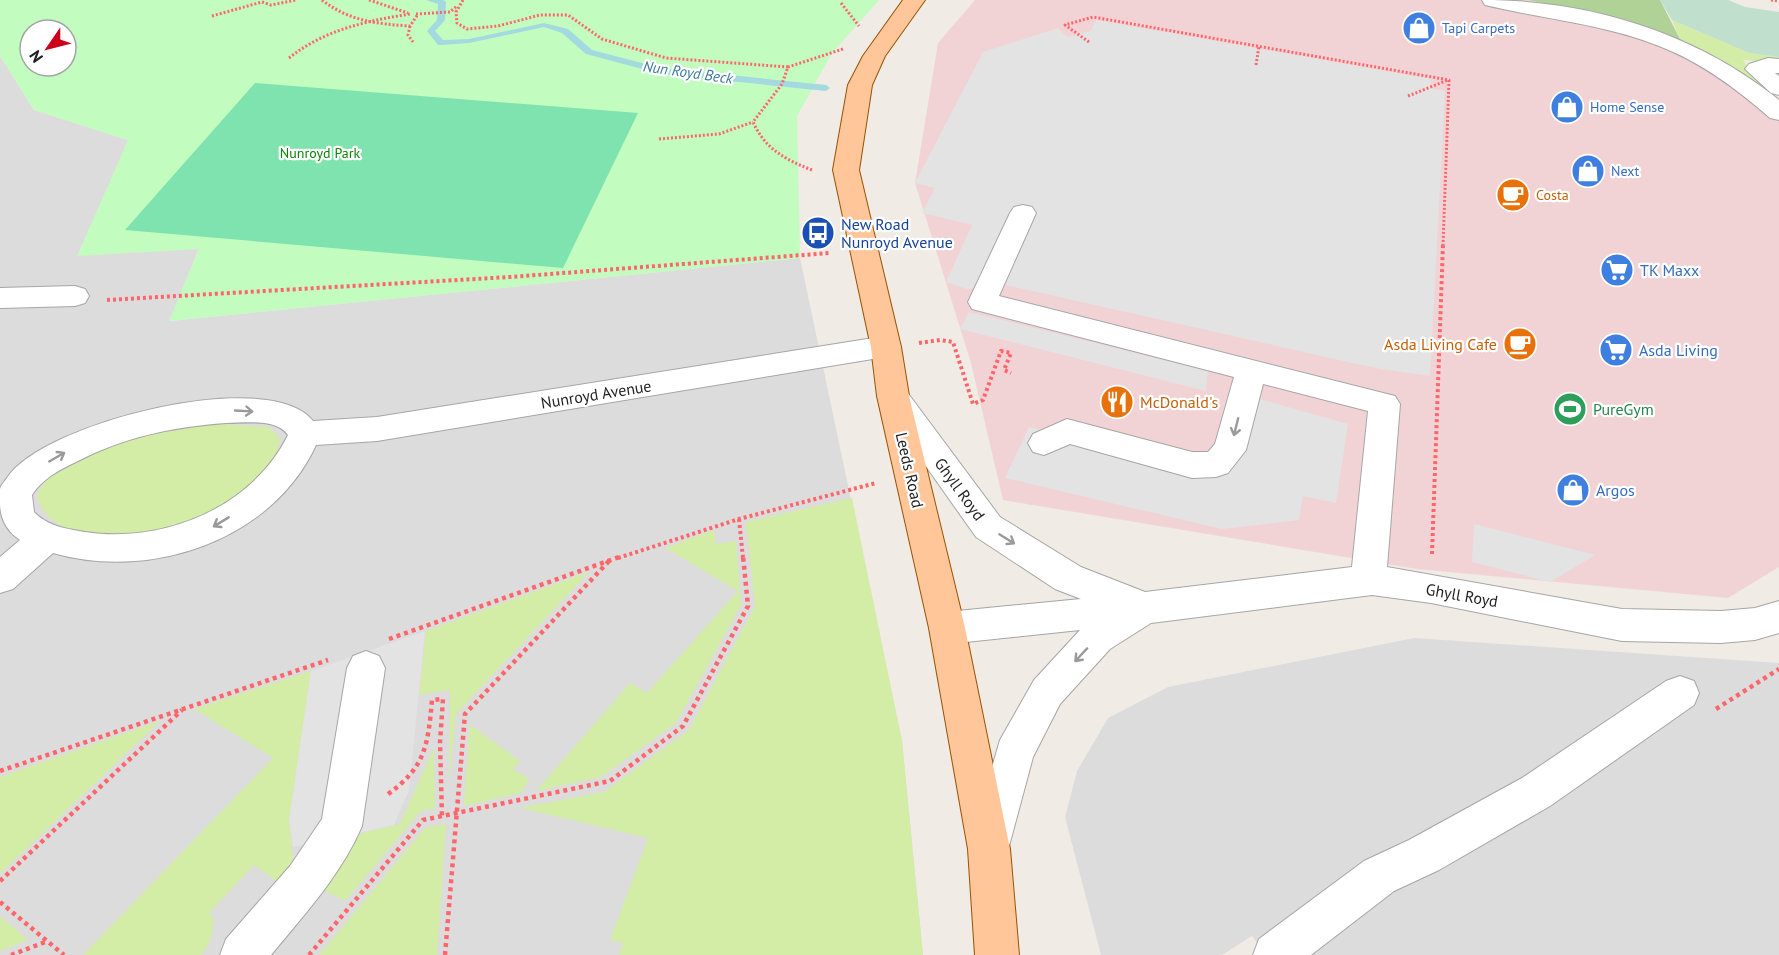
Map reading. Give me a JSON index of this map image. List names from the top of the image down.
{
  "streets": {
    "main road": ["Leeds Road"],
    "street": ["Nunroyd Avenue", "Ghyll Royd"]
  },
  "crossings": [
    ["Nunroyd Avenue", "Leeds Road"],
    ["Leeds Road", "Ghyll Royd"]
  ],
  "water": ["Nun Royd Beck"],
  "parks": ["Nunroyd Park"],
  "places": {
    "shop": [
      "Tapi Carpets",
      "Home Sense",
      "Next",
      "Argos"
    ],
    "cafe": ["Costa", "Asda Living Cafe"],
    "bus stop": ["New Road Nunroyd Avenue"],
    "supermarket": ["TK Maxx", "Asda Living"],
    "restaurant": ["McDonald's"],
    "sports": ["PureGym"]
  },
  "north": "bottom left"
}
